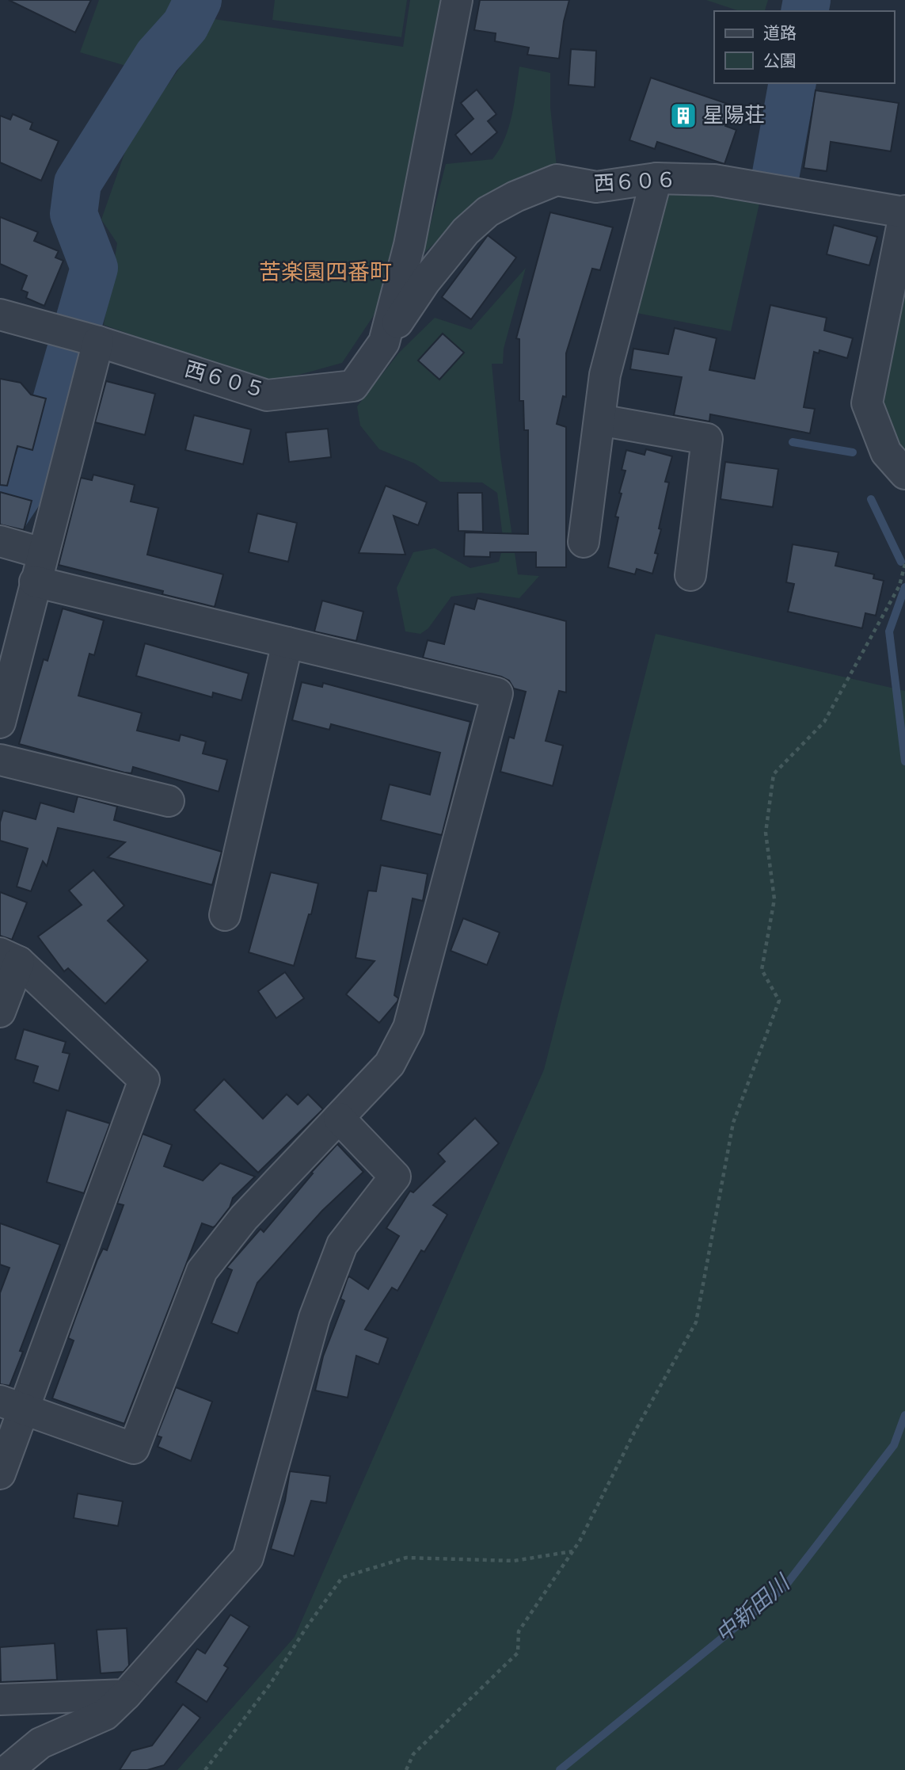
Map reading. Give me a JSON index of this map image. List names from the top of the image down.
{
  "streets": {
    "street": ["西６０６", "西６０５"]
  },
  "crossings": [
    ["西６０６", "西６０５"]
  ],
  "districts": ["苦楽園四番町"],
  "water": ["中新田川"],
  "places": {
    "building": ["星陽荘"]
  },
  "legend": ["道路", "公園"]
}
